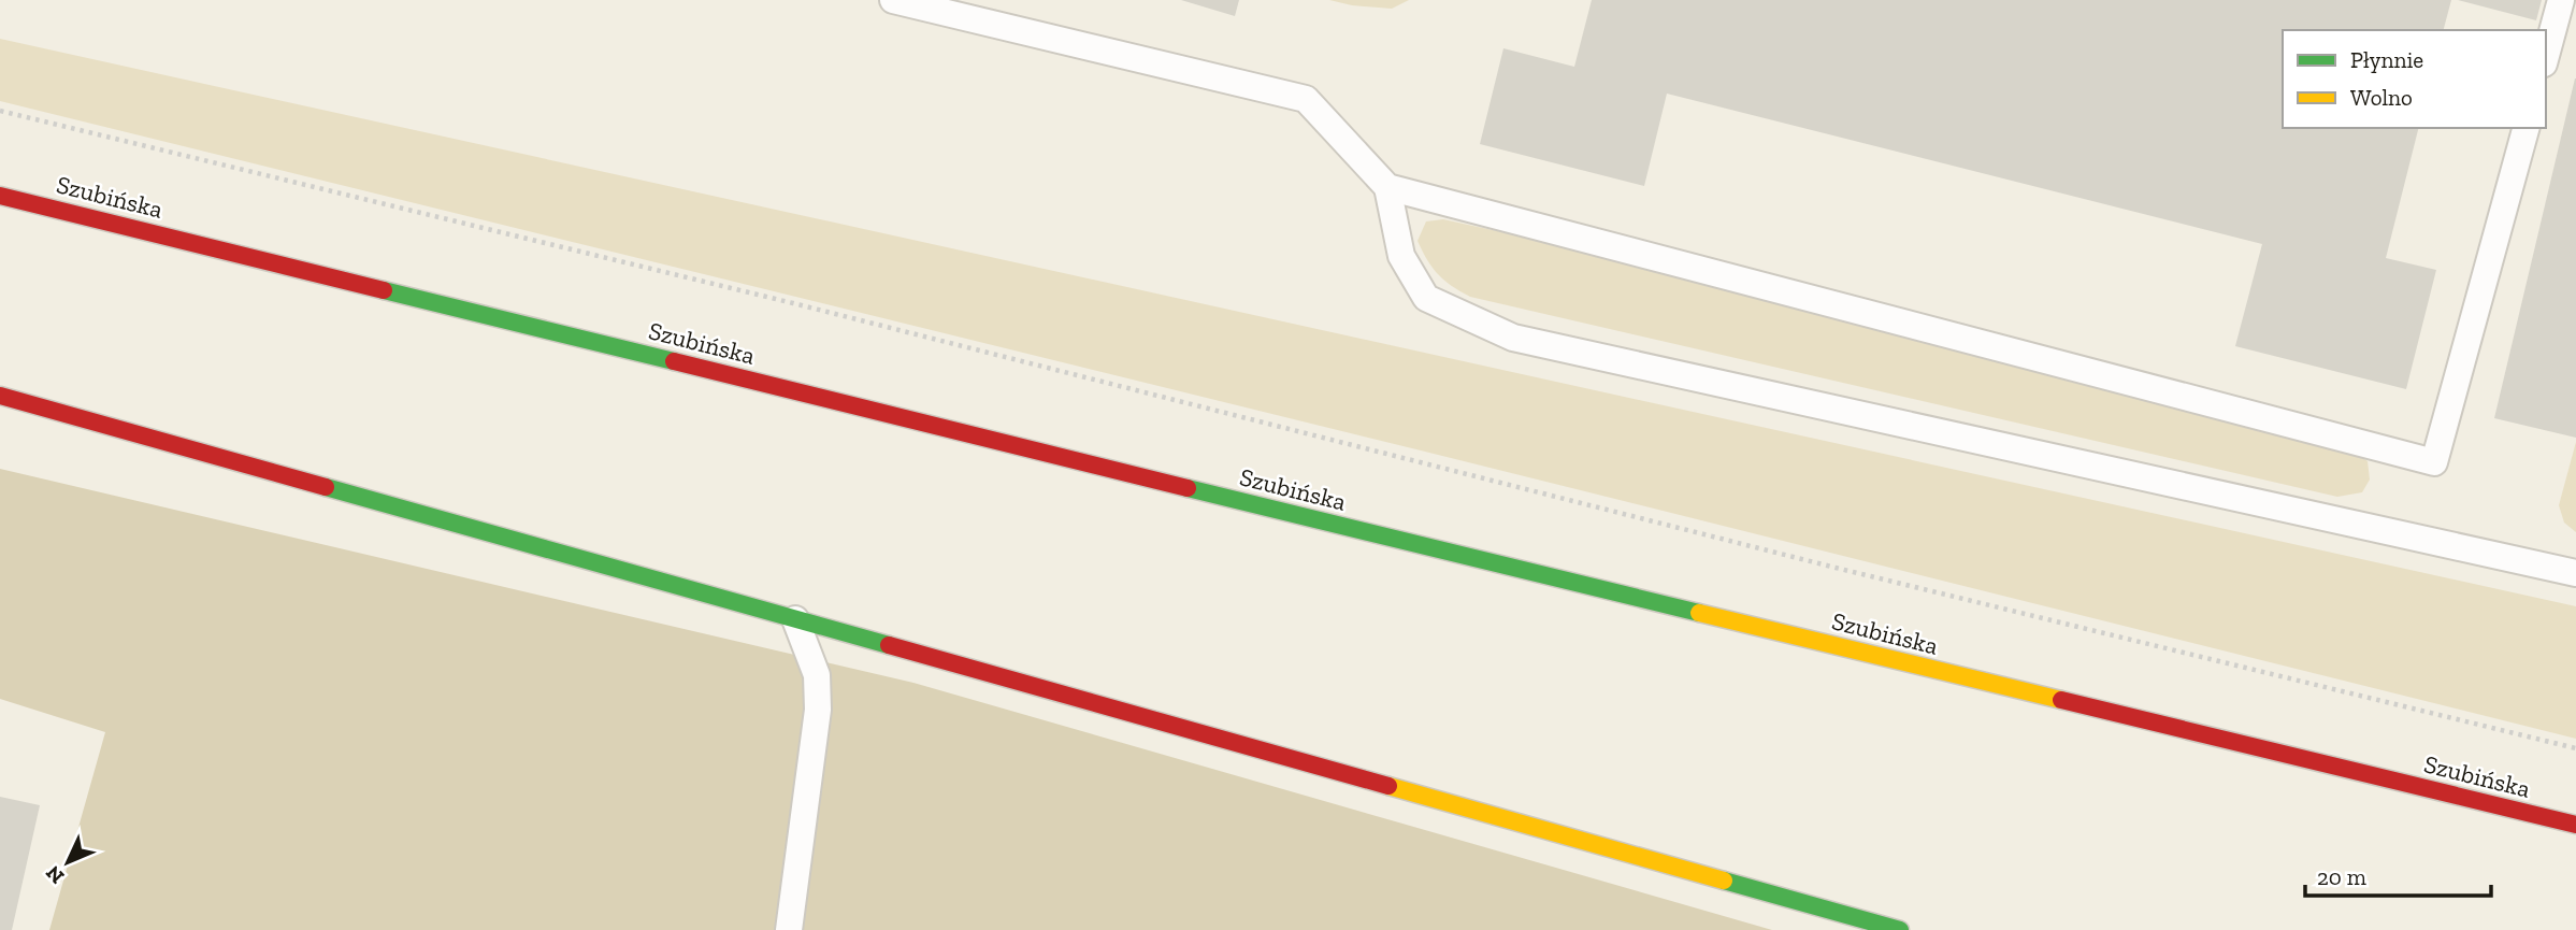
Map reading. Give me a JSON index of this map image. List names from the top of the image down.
{
  "streets": {
    "main road": ["Szubińska"]
  },
  "legend": ["Płynnie", "Wolno"],
  "scale_bar": "20 m",
  "north": "bottom left"
}
